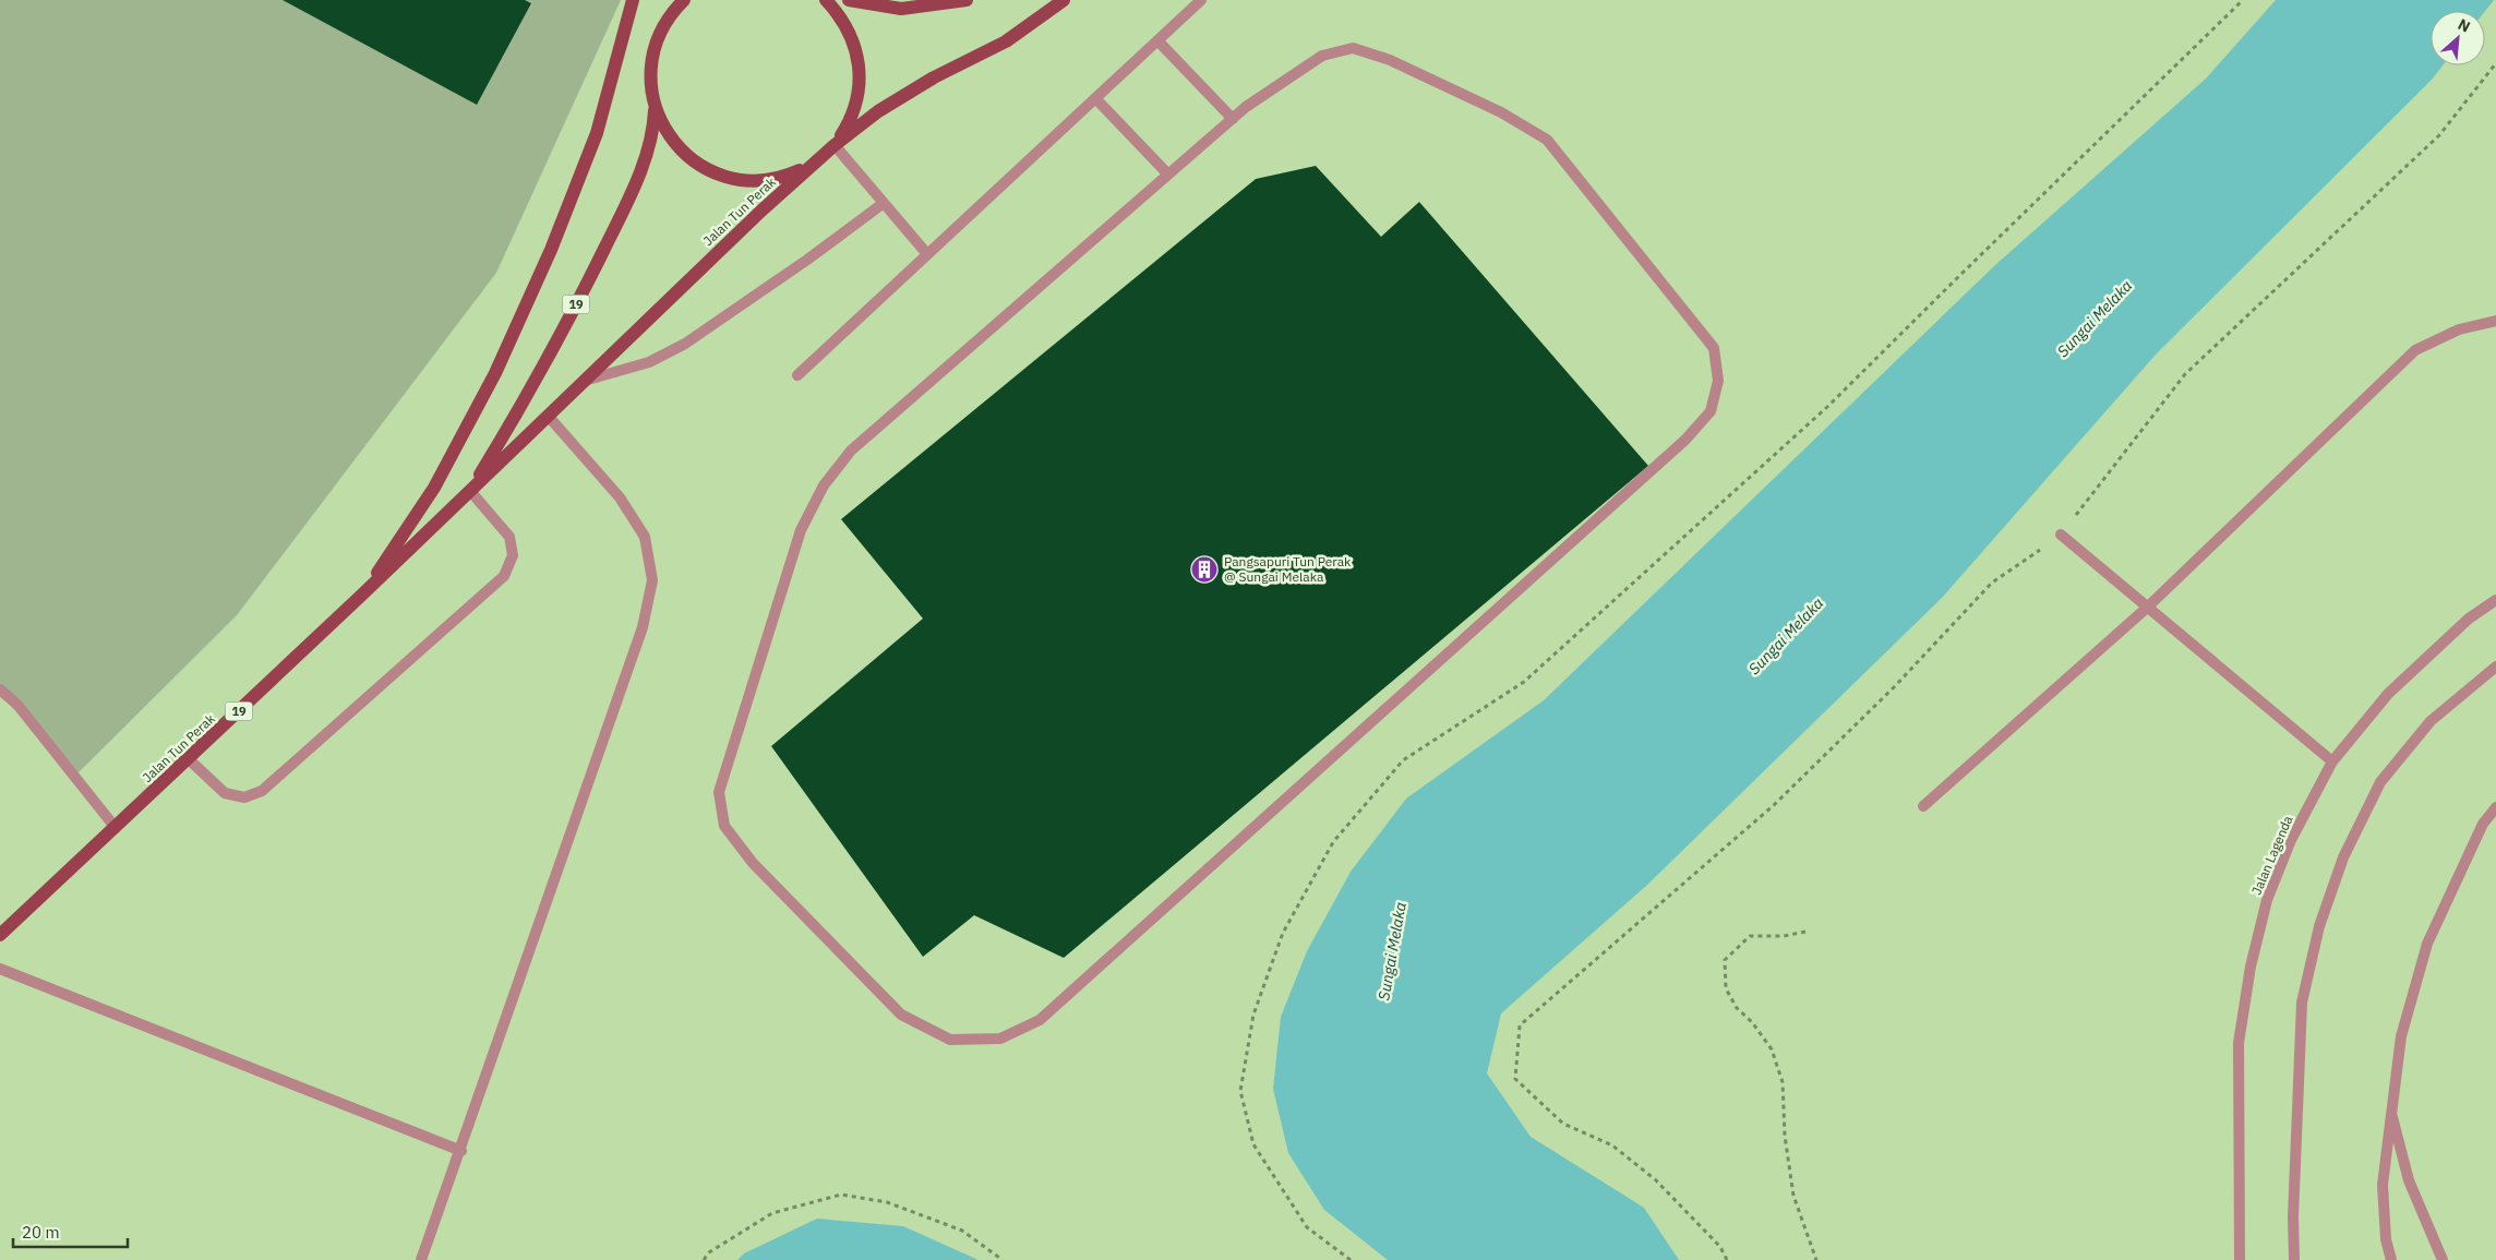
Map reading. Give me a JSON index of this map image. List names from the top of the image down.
{
  "streets": {
    "main road": ["Jalan Tun Perak", "19"],
    "street": ["Jalan Lagenda"]
  },
  "crossings": [
    ["Jalan Tun Perak", "19"]
  ],
  "water": ["Sungai Melaka"],
  "places": {
    "building": ["Pangsapuri Tun Perak @ Sungai Melaka"]
  },
  "scale_bar": "20 m",
  "north": "top right"
}
